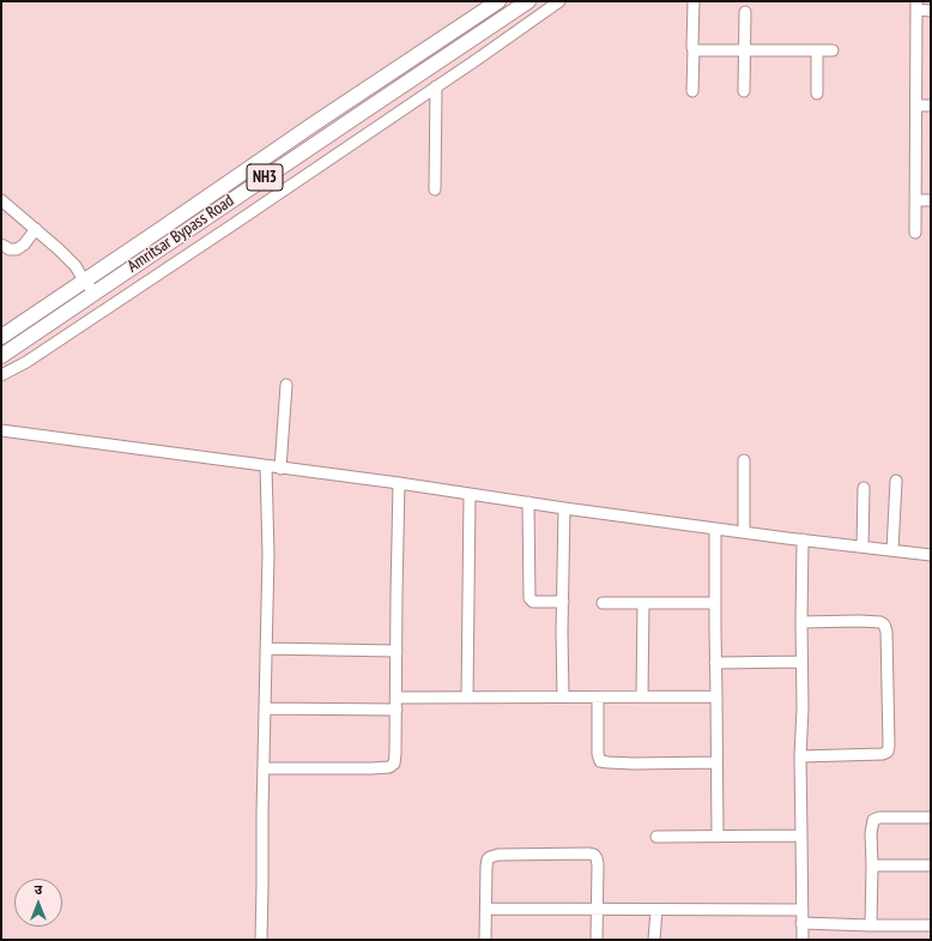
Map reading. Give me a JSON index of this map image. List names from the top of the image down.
{
  "streets": {
    "highway": ["NH3", "Amritsar Bypass Road"]
  },
  "north": "top"
}
